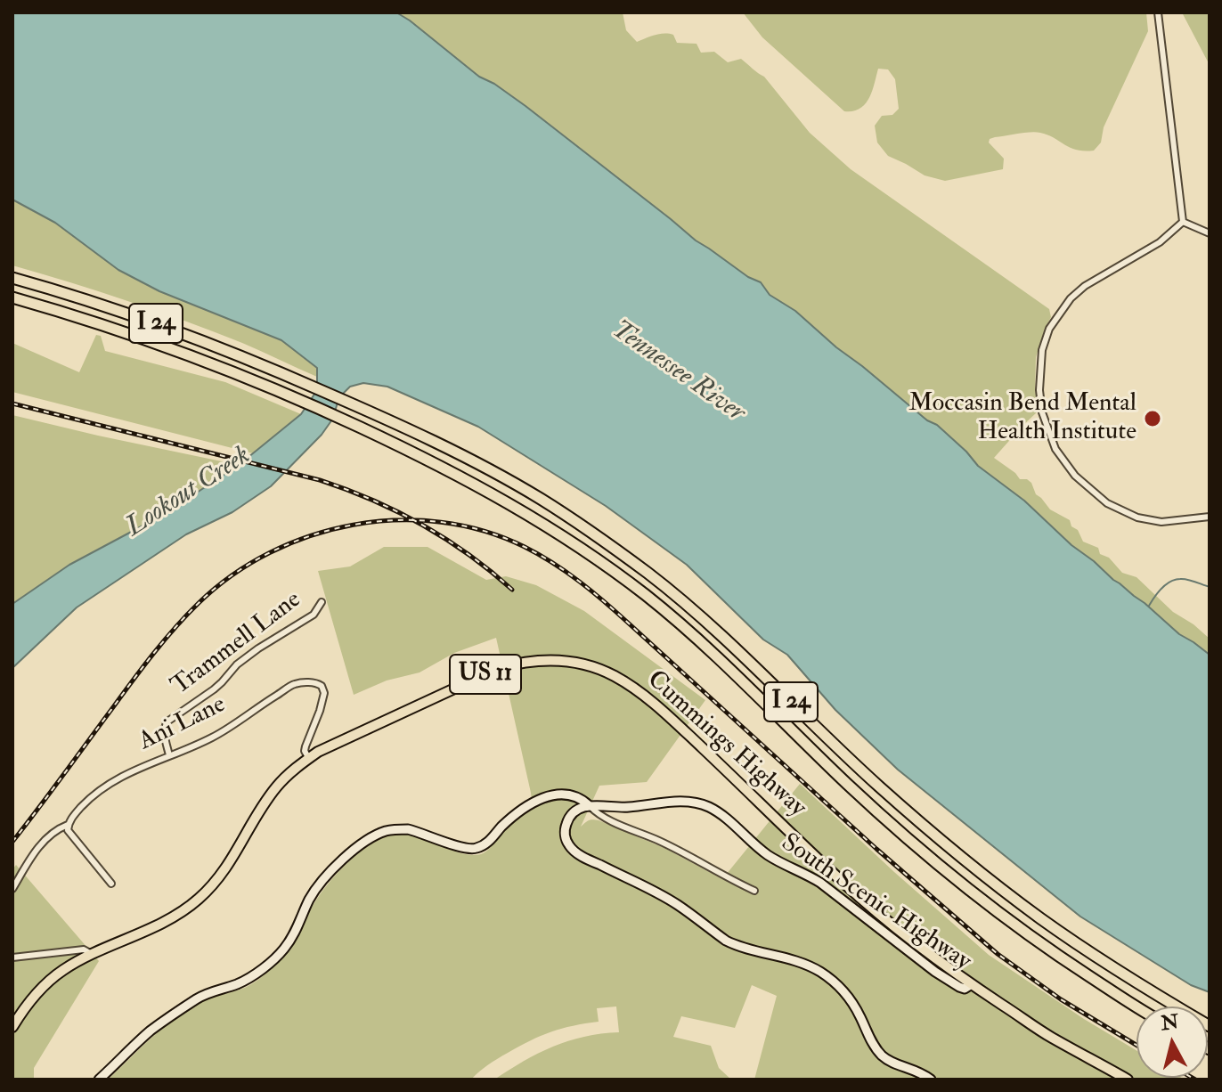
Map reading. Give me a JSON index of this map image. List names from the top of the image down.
{
  "streets": {
    "highway": ["I 24"],
    "main road": ["US 11", "Cummings Highway", "South Scenic Highway"],
    "street": ["Trammell Lane", "Ani Lane"]
  },
  "crossings": [
    ["Trammell Lane", "Ani Lane"],
    ["Ani Lane", "Cummings Highway"],
    ["Cummings Highway", "South Scenic Highway"]
  ],
  "water": ["Tennessee River", "Lookout Creek"],
  "places": ["Moccasin Bend Mental Health Institute"],
  "north": "top"
}
